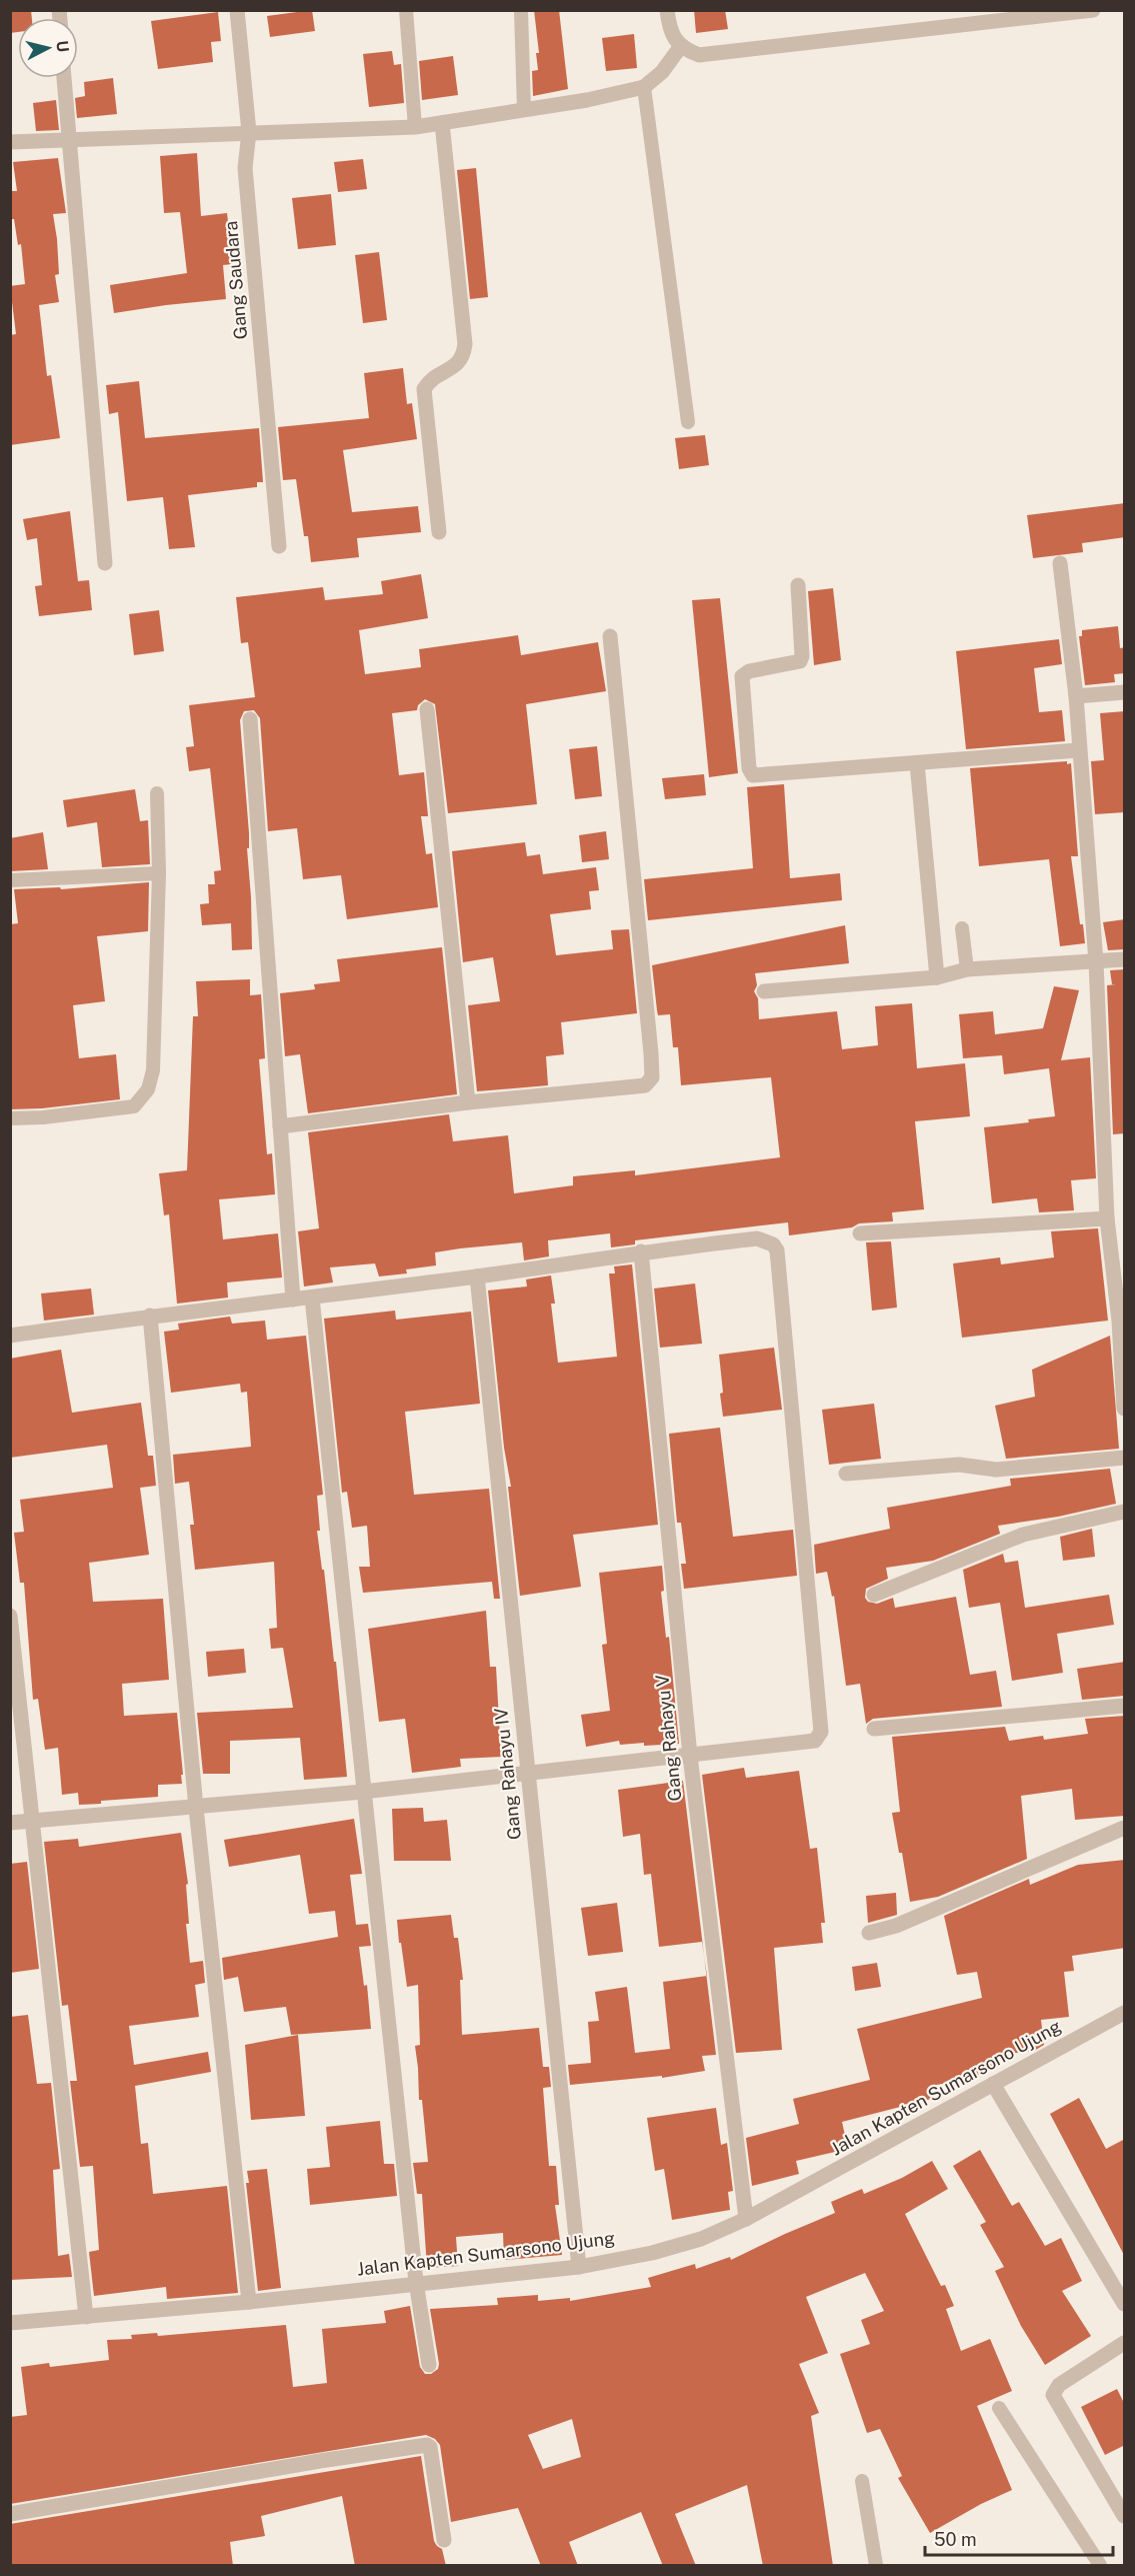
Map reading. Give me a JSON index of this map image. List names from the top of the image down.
{
  "streets": {
    "street": [
      "Gang Saudara",
      "Gang Rahayu V",
      "Gang Rahayu IV",
      "Jalan Kapten Sumarsono Ujung"
    ]
  },
  "crossings": [
    ["Gang Rahayu V", "Jalan Kapten Sumarsono Ujung"],
    ["Gang Rahayu IV", "Jalan Kapten Sumarsono Ujung"]
  ],
  "scale_bar": "50 m",
  "north": "right"
}
